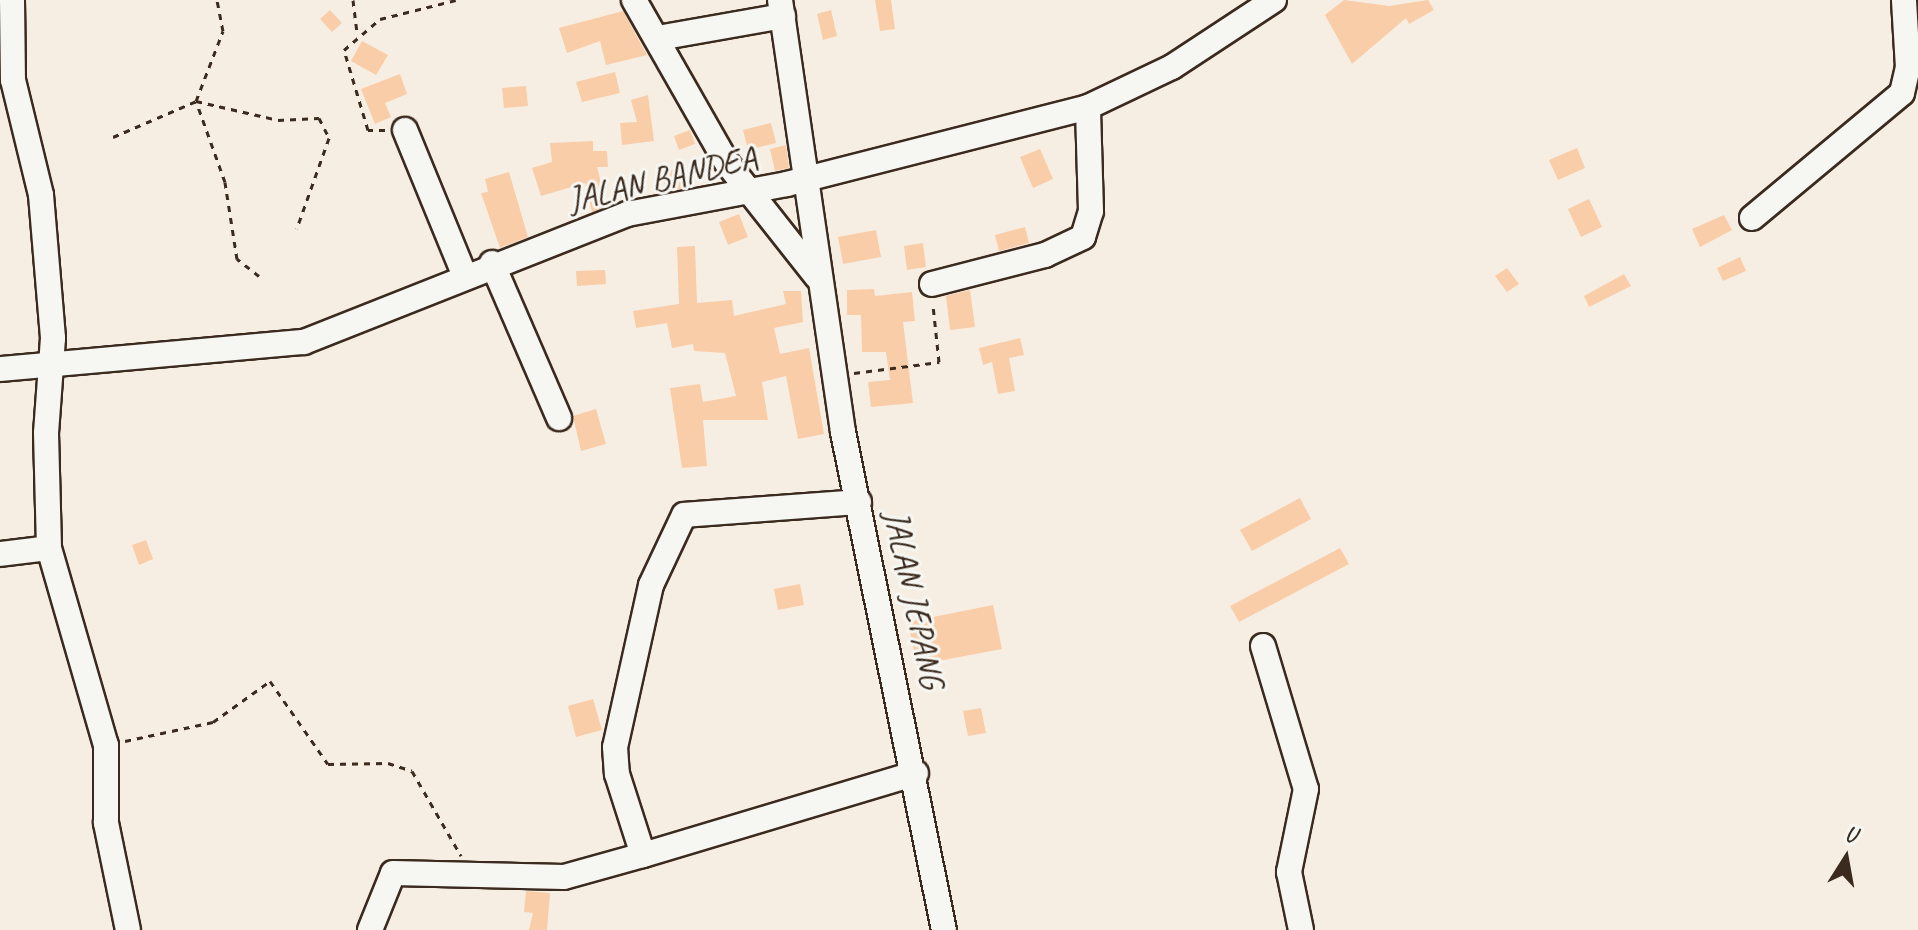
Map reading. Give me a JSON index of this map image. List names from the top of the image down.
{
  "streets": {
    "street": ["JALAN BANDEA", "JALAN JEPANG"]
  },
  "crossings": [
    ["JALAN BANDEA", "JALAN JEPANG"]
  ],
  "north": "top"
}
